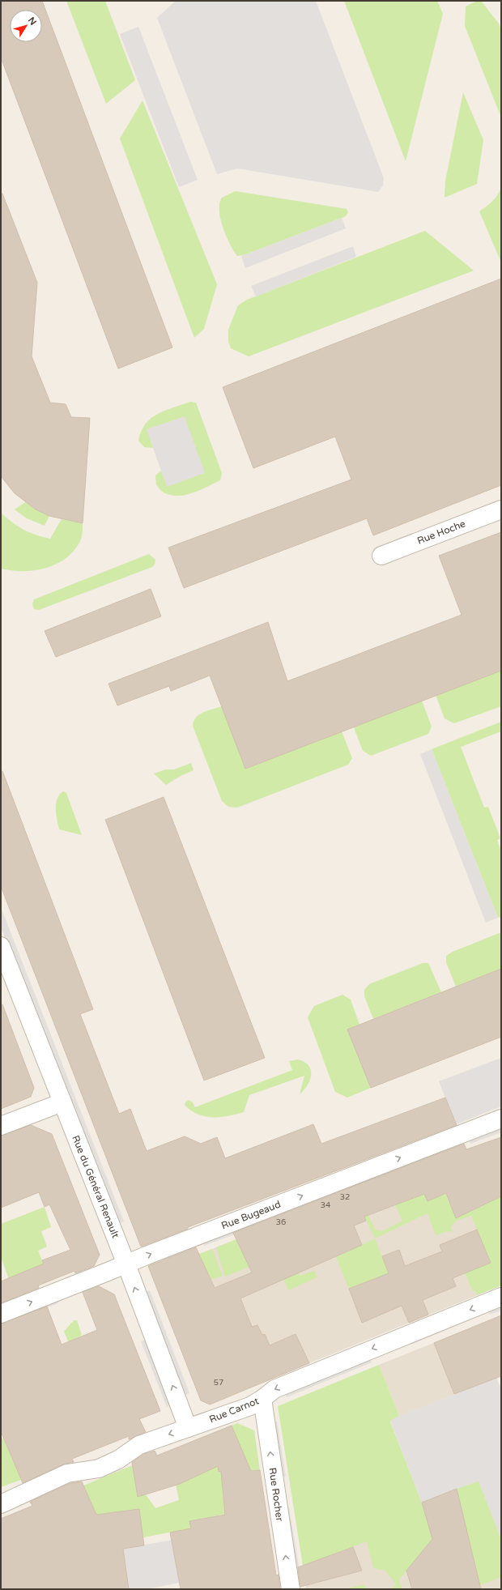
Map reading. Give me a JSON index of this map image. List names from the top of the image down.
{
  "streets": {
    "street": [
      "Rue Hoche",
      "Rue du Général Renault",
      "Rue Bugeaud",
      "Rue Carnot",
      "Rue Rocher"
    ]
  },
  "crossings": [
    ["Rue du Général Renault", "Rue Bugeaud"],
    ["Rue du Général Renault", "Rue Carnot"],
    ["Rue Carnot", "Rue Rocher"]
  ],
  "one_way": ["Rue Bugeaud", "Rue Carnot", "Rue Rocher"],
  "house_numbers": [
    "32",
    "34",
    "36",
    "57"
  ],
  "north": "top right"
}
